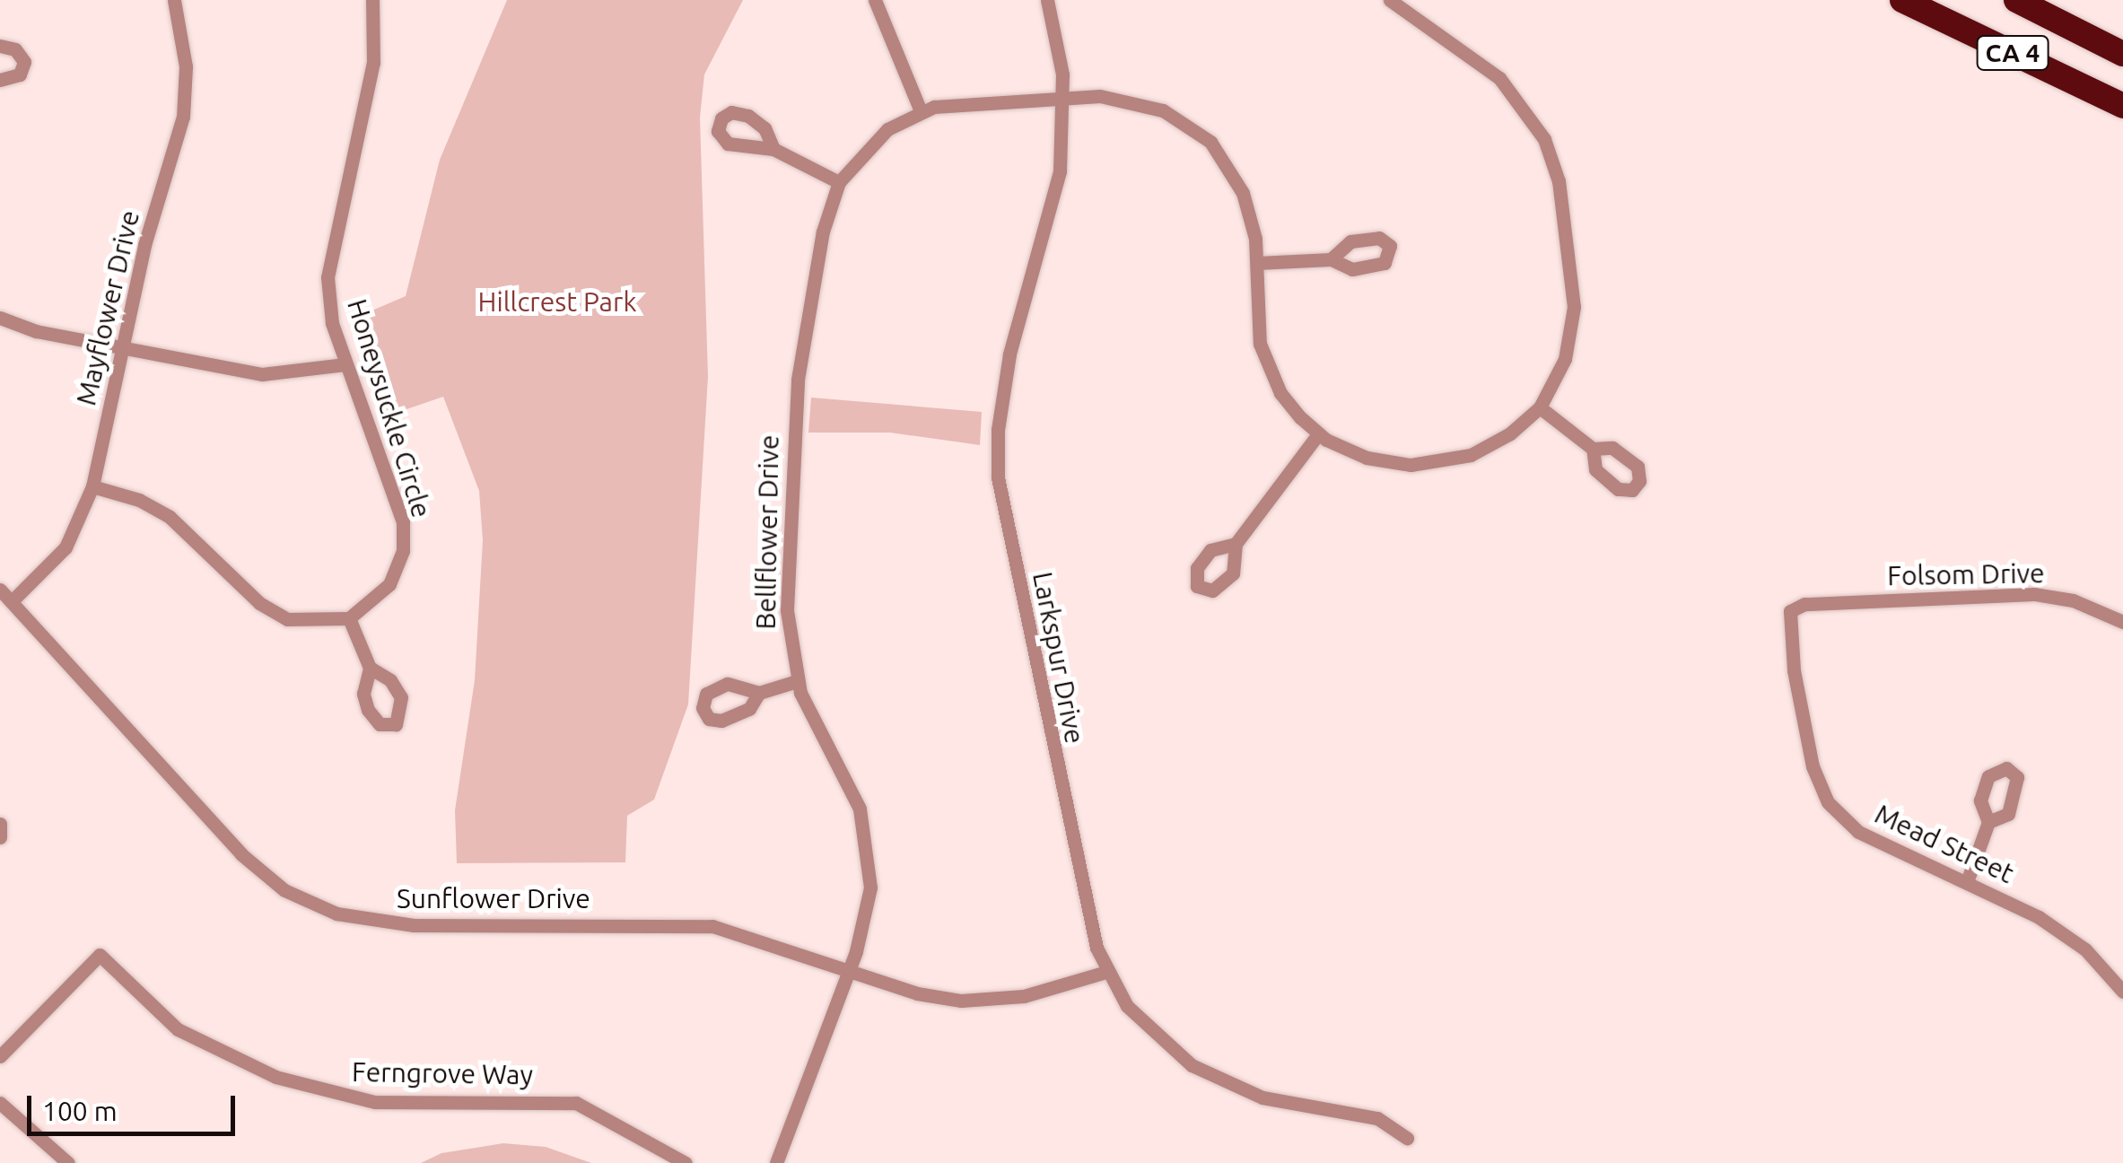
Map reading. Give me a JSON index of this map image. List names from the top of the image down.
{
  "streets": {
    "highway": ["CA 4"],
    "street": [
      "Mayflower Drive",
      "Honeysuckle Circle",
      "Bellflower Drive",
      "Folsom Drive",
      "Larkspur Drive",
      "Mead Street",
      "Sunflower Drive",
      "Ferngrove Way"
    ]
  },
  "crossings": [
    ["Mayflower Drive", "Sunflower Drive"],
    ["Bellflower Drive", "Larkspur Drive"],
    ["Bellflower Drive", "Sunflower Drive"],
    ["Folsom Drive", "Mead Street"],
    ["Larkspur Drive", "Sunflower Drive"]
  ],
  "parks": ["Hillcrest Park"],
  "scale_bar": "100 m"
}
